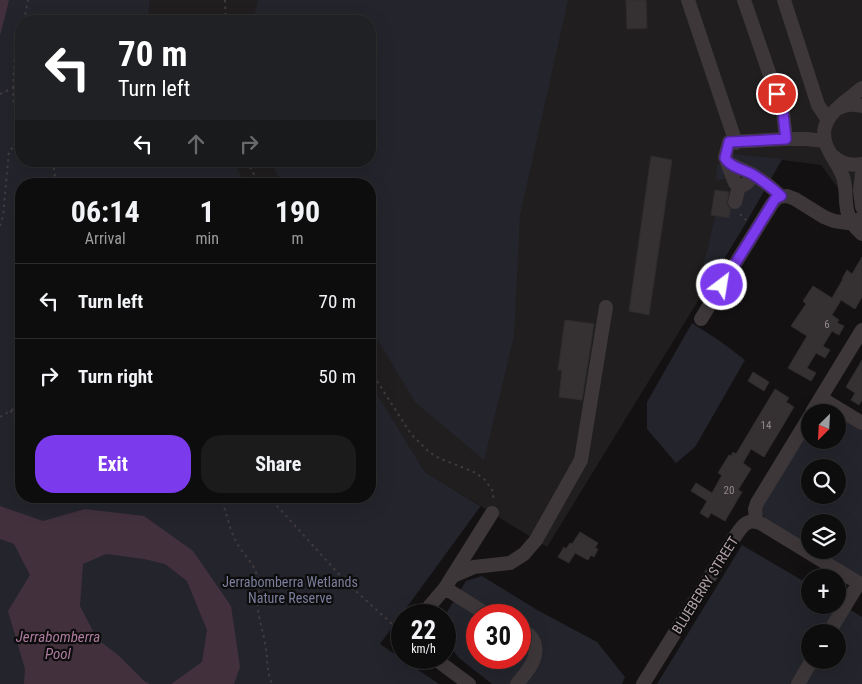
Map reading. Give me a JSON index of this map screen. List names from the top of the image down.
{
  "streets": {
    "street": ["BLUEBERRY STREET"]
  },
  "water": ["Jerrabomberra Pool"],
  "parks": ["Jerrabomberra Wetlands Nature Reserve"],
  "house_numbers": ["6", "14", "20"],
  "north": "bottom left",
  "page": {
    "turn": ["70 m", "Turn left"],
    "eta": [
      "06:14",
      "Arrival",
      "1",
      "min",
      "190",
      "m"
    ],
    "list": [
      {
        "name": "Turn left",
        "value": "70 m"
      },
      {
        "name": "Turn right",
        "value": "50 m"
      }
    ],
    "map_buttons": ["+", "−"],
    "buttons": ["Exit", "Share"],
    "speed": "22 km/h",
    "limit": "30"
  }
}
